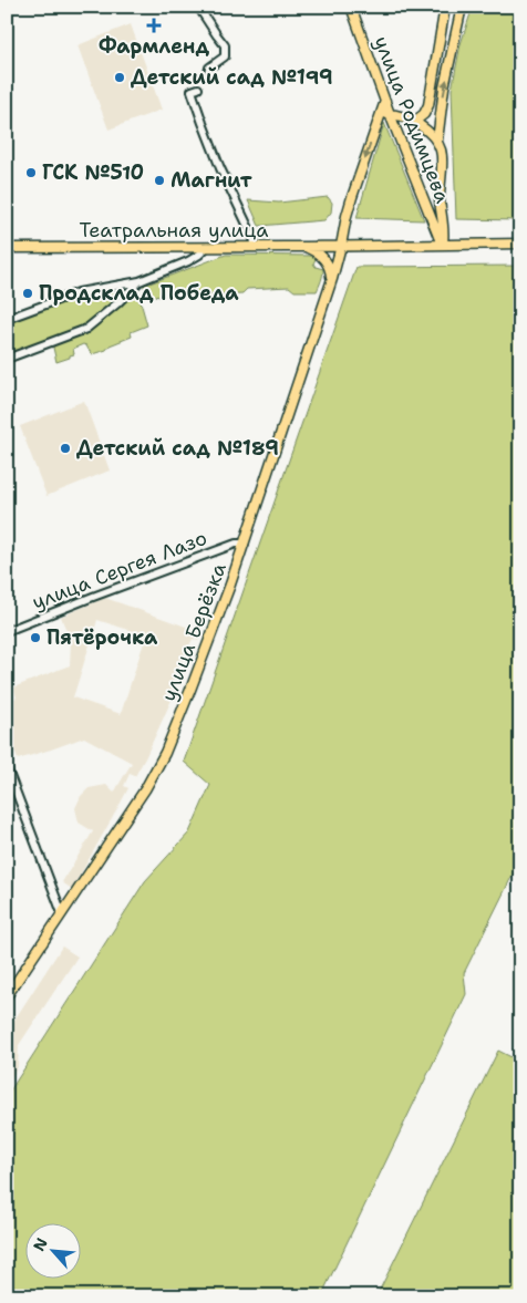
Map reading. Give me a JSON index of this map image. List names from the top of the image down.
{
  "streets": {
    "main road": ["улица Родимцева", "Театральная улица", "улица Берёзка"],
    "street": ["улица Сергея Лазо"]
  },
  "crossings": [
    ["улица Родимцева", "Театральная улица"],
    ["улица Родимцева", "улица Берёзка"],
    ["Театральная улица", "улица Берёзка"],
    ["улица Сергея Лазо", "улица Берёзка"]
  ],
  "places": {
    "health": ["Фармленд"],
    "other": [
      "Детский сад №199",
      "ГСК №510",
      "Магнит",
      "Продсклад Победа",
      "Детский сад №189",
      "Пятёрочка"
    ]
  },
  "north": "top left"
}
